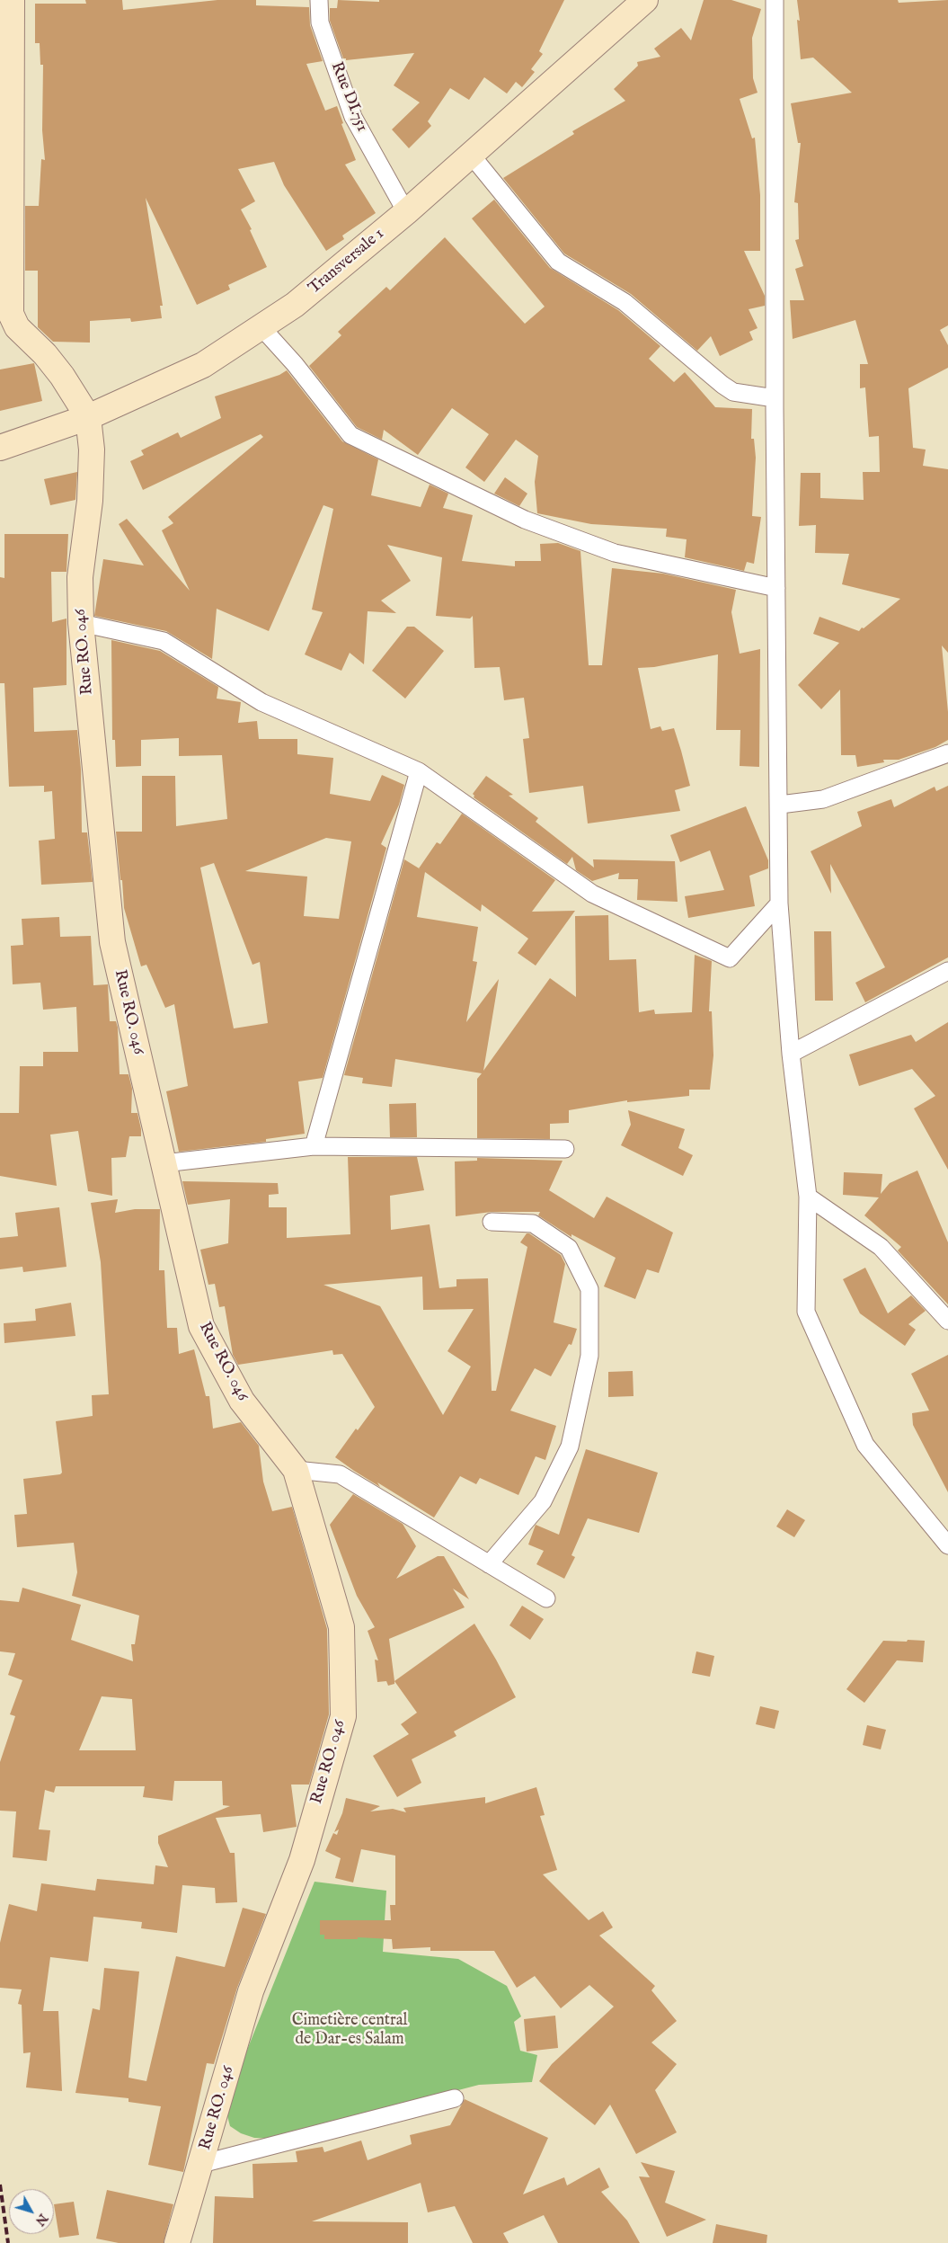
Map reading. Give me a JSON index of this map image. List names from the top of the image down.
{
  "streets": {
    "street": ["Rue DI.751", "Transversale 1", "Rue RO. 046"]
  },
  "crossings": [
    ["Rue DI.751", "Transversale 1"],
    ["Transversale 1", "Rue RO. 046"]
  ],
  "parks": ["Cimetière central de Dar-es Salam"],
  "north": "bottom right"
}
